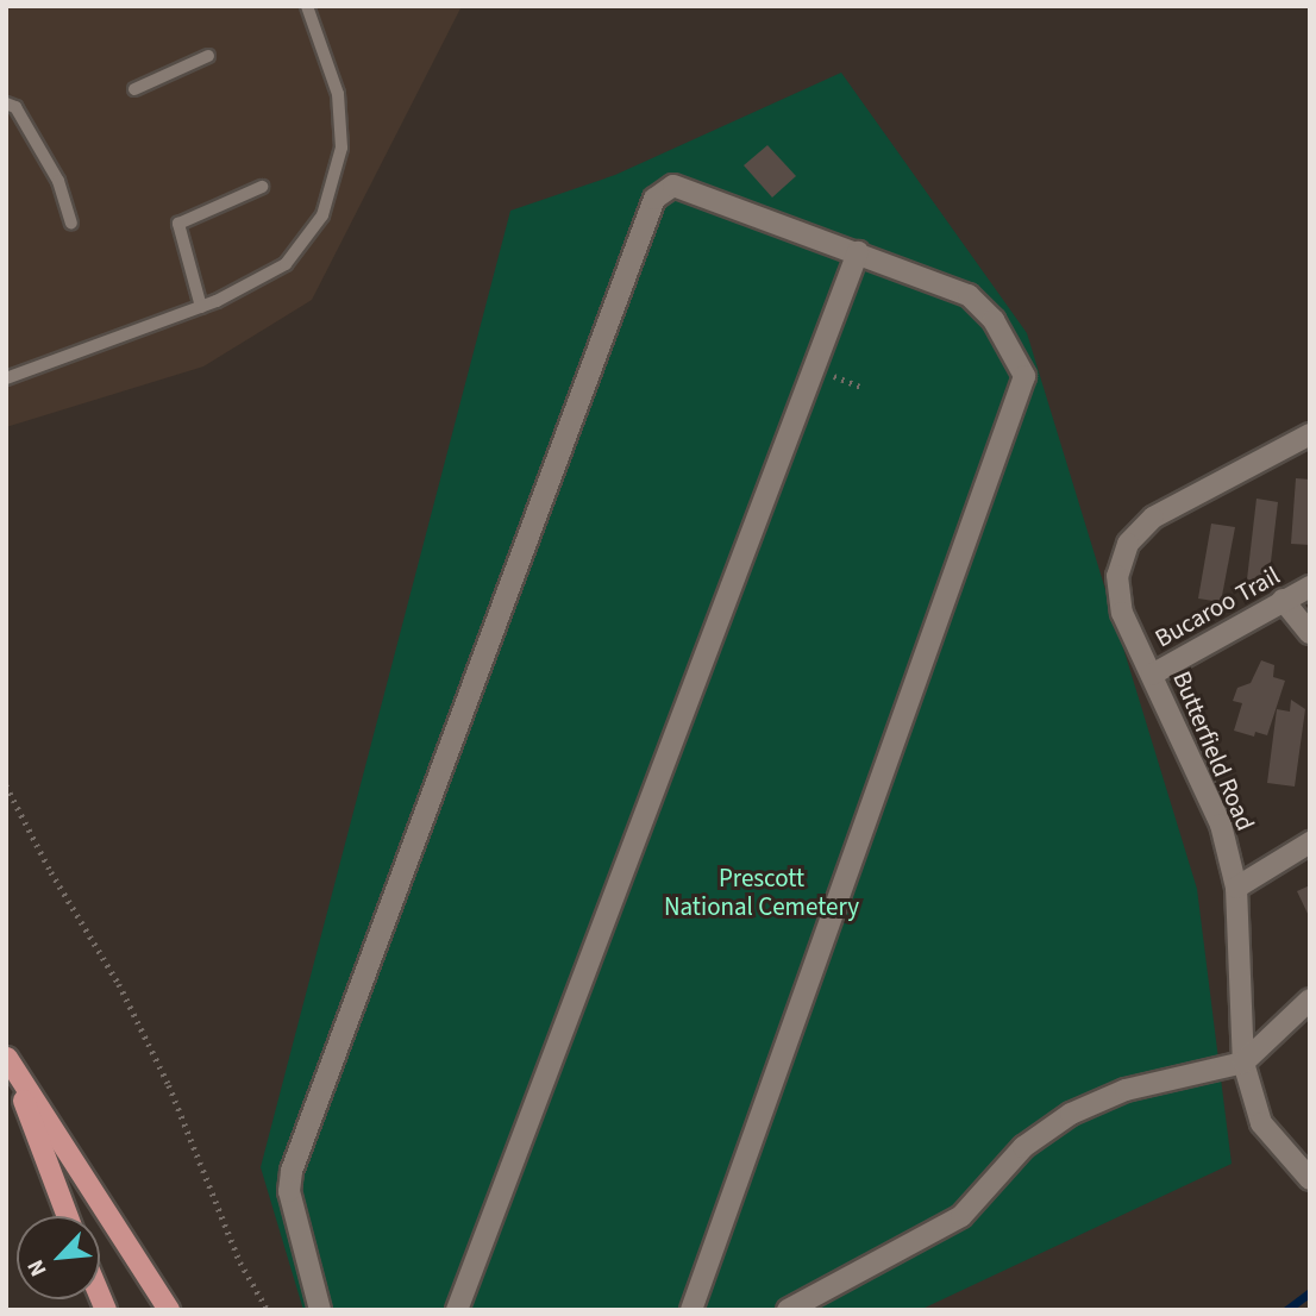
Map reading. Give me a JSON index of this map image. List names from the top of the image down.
{
  "streets": {
    "street": ["Bucaroo Trail", "Butterfield Road"]
  },
  "crossings": [
    ["Bucaroo Trail", "Butterfield Road"]
  ],
  "parks": ["Prescott National Cemetery"],
  "north": "bottom left"
}
